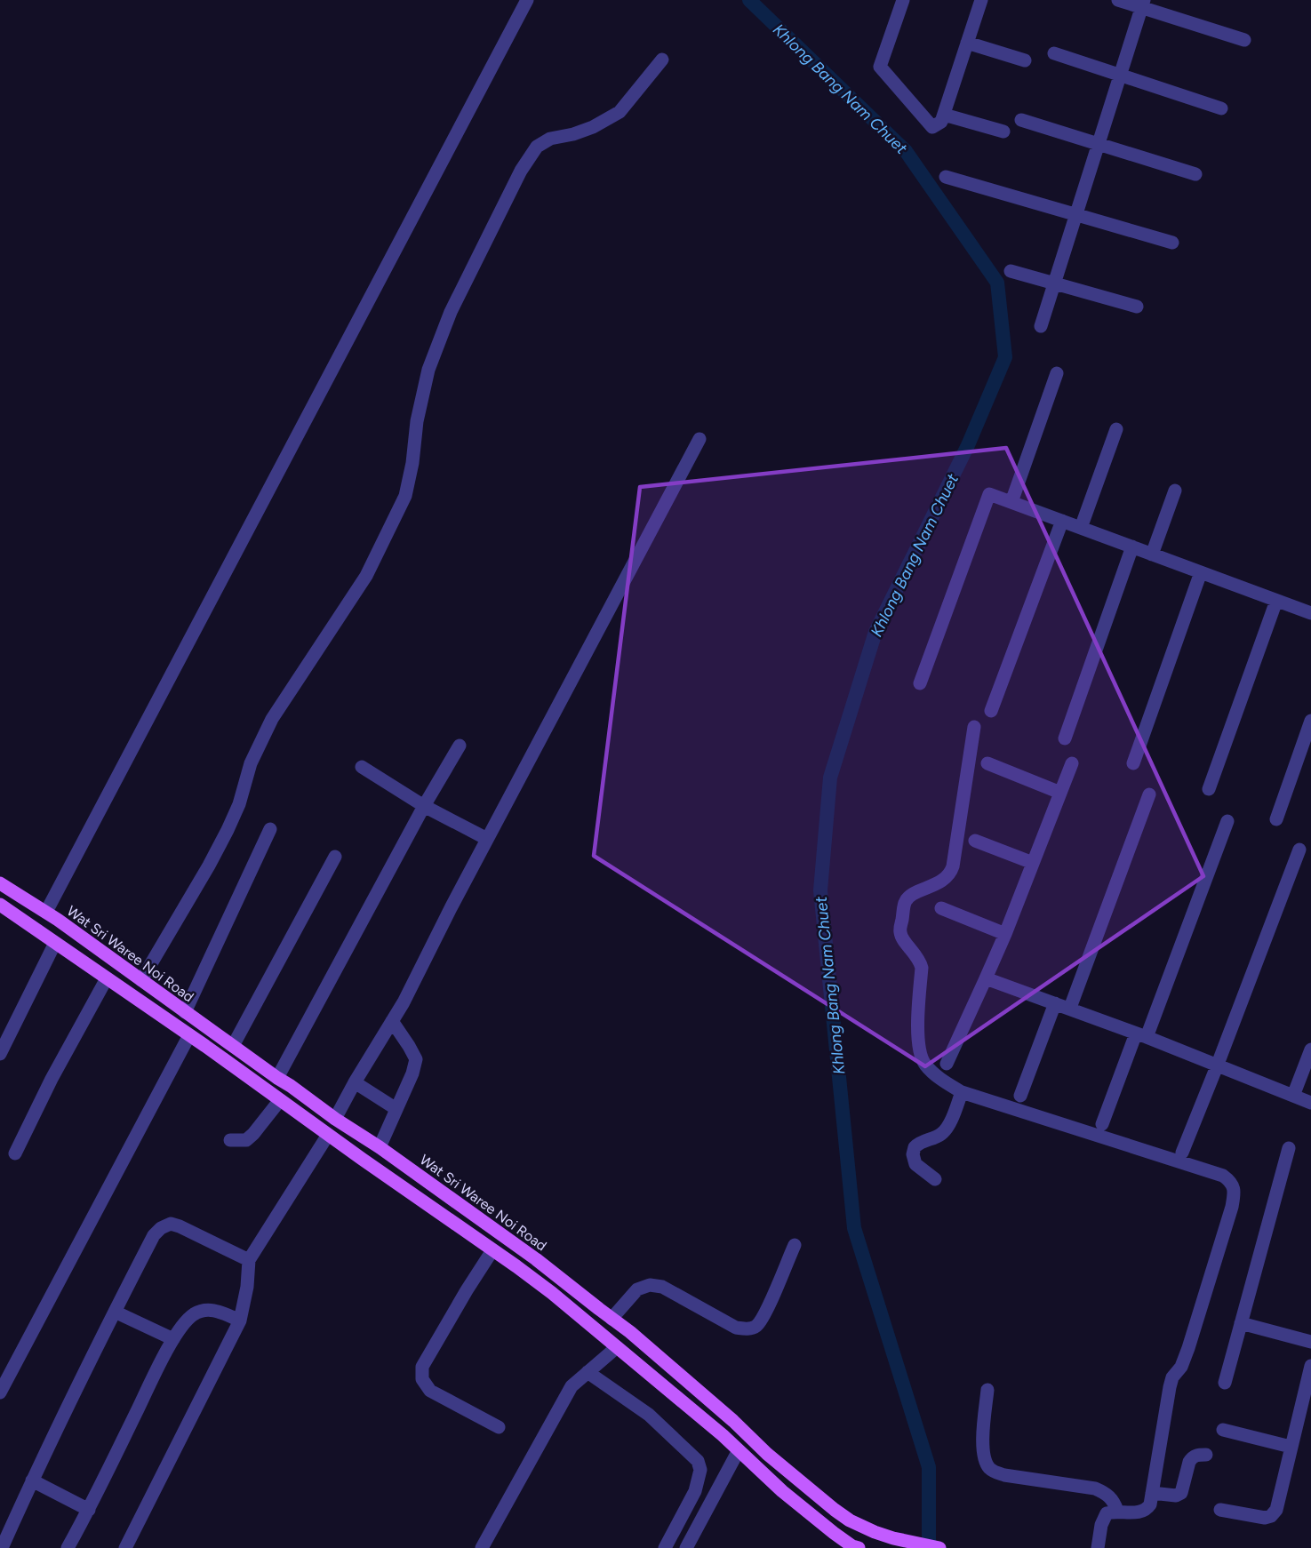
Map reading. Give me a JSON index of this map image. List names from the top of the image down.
{
  "streets": {
    "main road": ["Wat Sri Waree Noi Road"]
  },
  "water": ["Khlong Bang Nam Chuet"]
}
